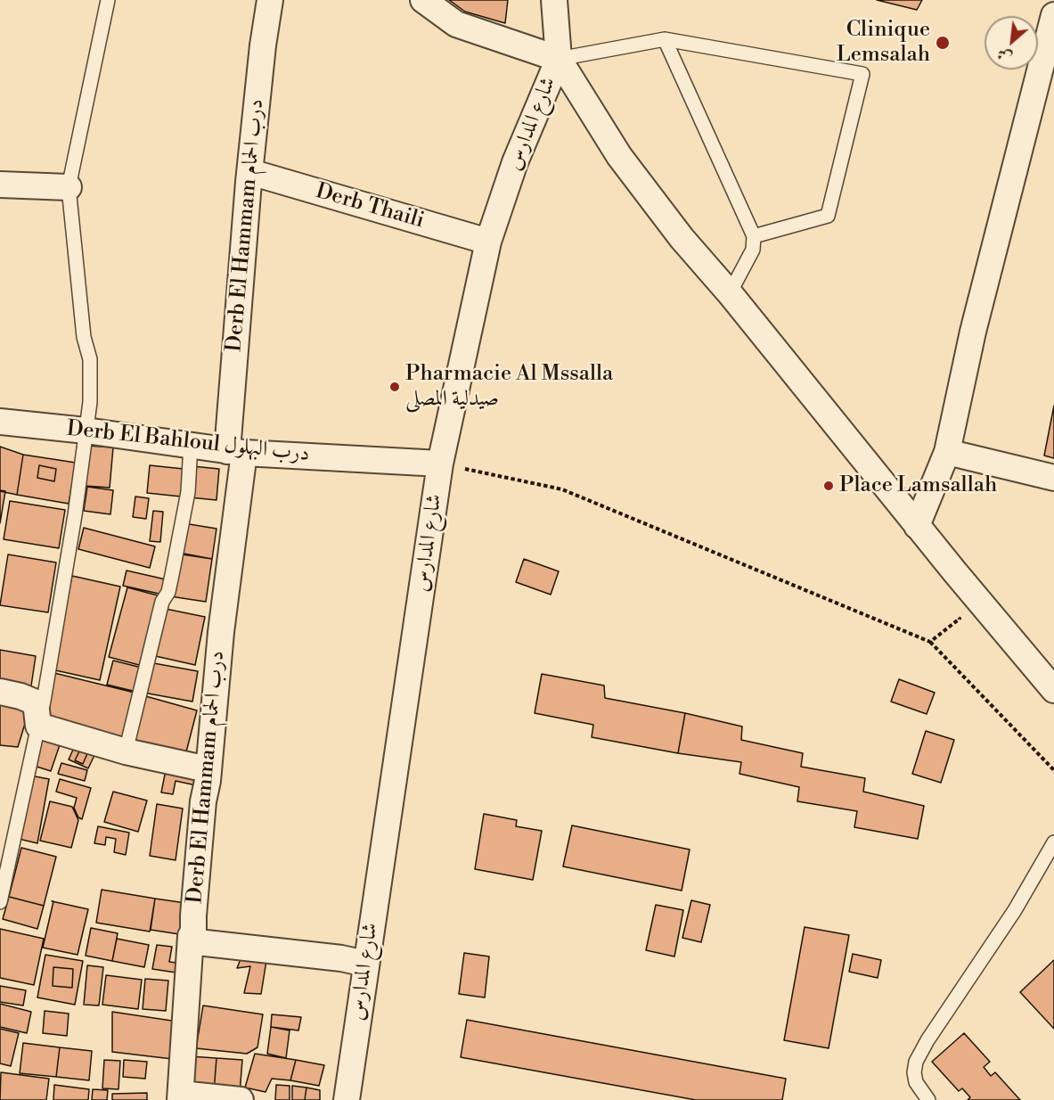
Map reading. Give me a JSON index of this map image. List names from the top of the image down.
{
  "streets": {
    "street": [
      "شارع المدارس",
      "Derb Thaili",
      "Derb El Hammam درب الحمام",
      "Derb El Bahloul درب البهلول"
    ]
  },
  "crossings": [
    ["شارع المدارس", "Derb Thaili"],
    ["شارع المدارس", "Derb El Bahloul درب البهلول"],
    ["Derb Thaili", "Derb El Hammam درب الحمام"],
    ["Derb El Hammam درب الحمام", "Derb El Bahloul درب البهلول"]
  ],
  "places": ["Clinique Lemsalah", "Pharmacie Al Mssalla صيدلية المصلى", "Place Lamsallah"],
  "north": "bottom left"
}
